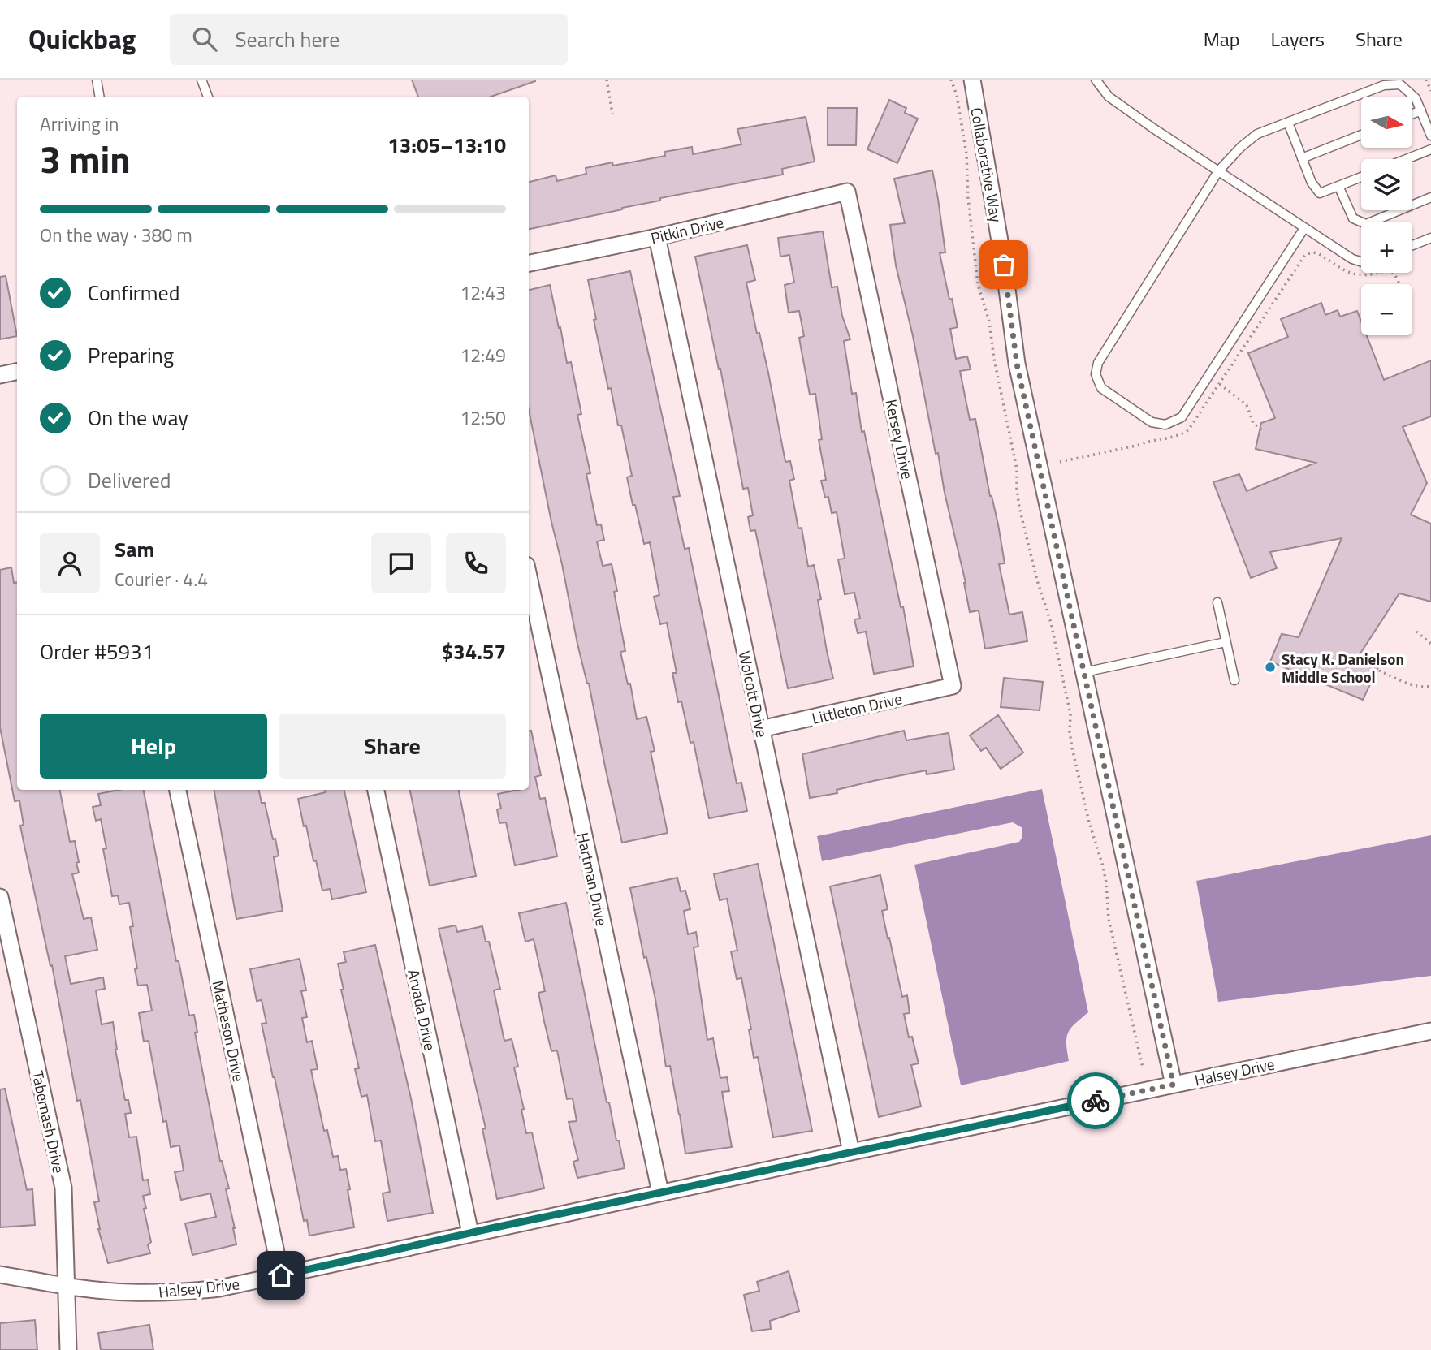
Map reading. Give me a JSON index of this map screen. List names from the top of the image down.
{
  "streets": {
    "street": [
      "Collaborative Way",
      "Pitkin Drive",
      "Kersey Drive",
      "Wolcott Drive",
      "Littleton Drive",
      "Hartman Drive",
      "Arvada Drive",
      "Matheson Drive",
      "Halsey Drive",
      "Tabernash Drive"
    ]
  },
  "crossings": [
    ["Collaborative Way", "Halsey Drive"],
    ["Pitkin Drive", "Kersey Drive"],
    ["Pitkin Drive", "Wolcott Drive"],
    ["Kersey Drive", "Littleton Drive"],
    ["Wolcott Drive", "Littleton Drive"],
    ["Wolcott Drive", "Halsey Drive"],
    ["Hartman Drive", "Halsey Drive"],
    ["Arvada Drive", "Halsey Drive"],
    ["Matheson Drive", "Halsey Drive"],
    ["Halsey Drive", "Tabernash Drive"]
  ],
  "places": ["Stacy K. Danielson Middle School"],
  "north": "right",
  "page": {
    "header": "Quickbag",
    "search": "Search here",
    "nav": ["Map", "Layers", "Share"],
    "map_buttons": ["+", "−"],
    "heading": ["3 min", "Arriving in", "13:05–13:10"],
    "panel": [
      "Sam",
      "Courier · 4.4",
      "Order #5931",
      "$34.57"
    ],
    "bar": "On the way · 380 m",
    "list": [
      ["Confirmed", "12:43"],
      ["Preparing", "12:49"],
      ["On the way", "12:50"],
      "Delivered"
    ],
    "buttons": ["Help", "Share"]
  }
}
